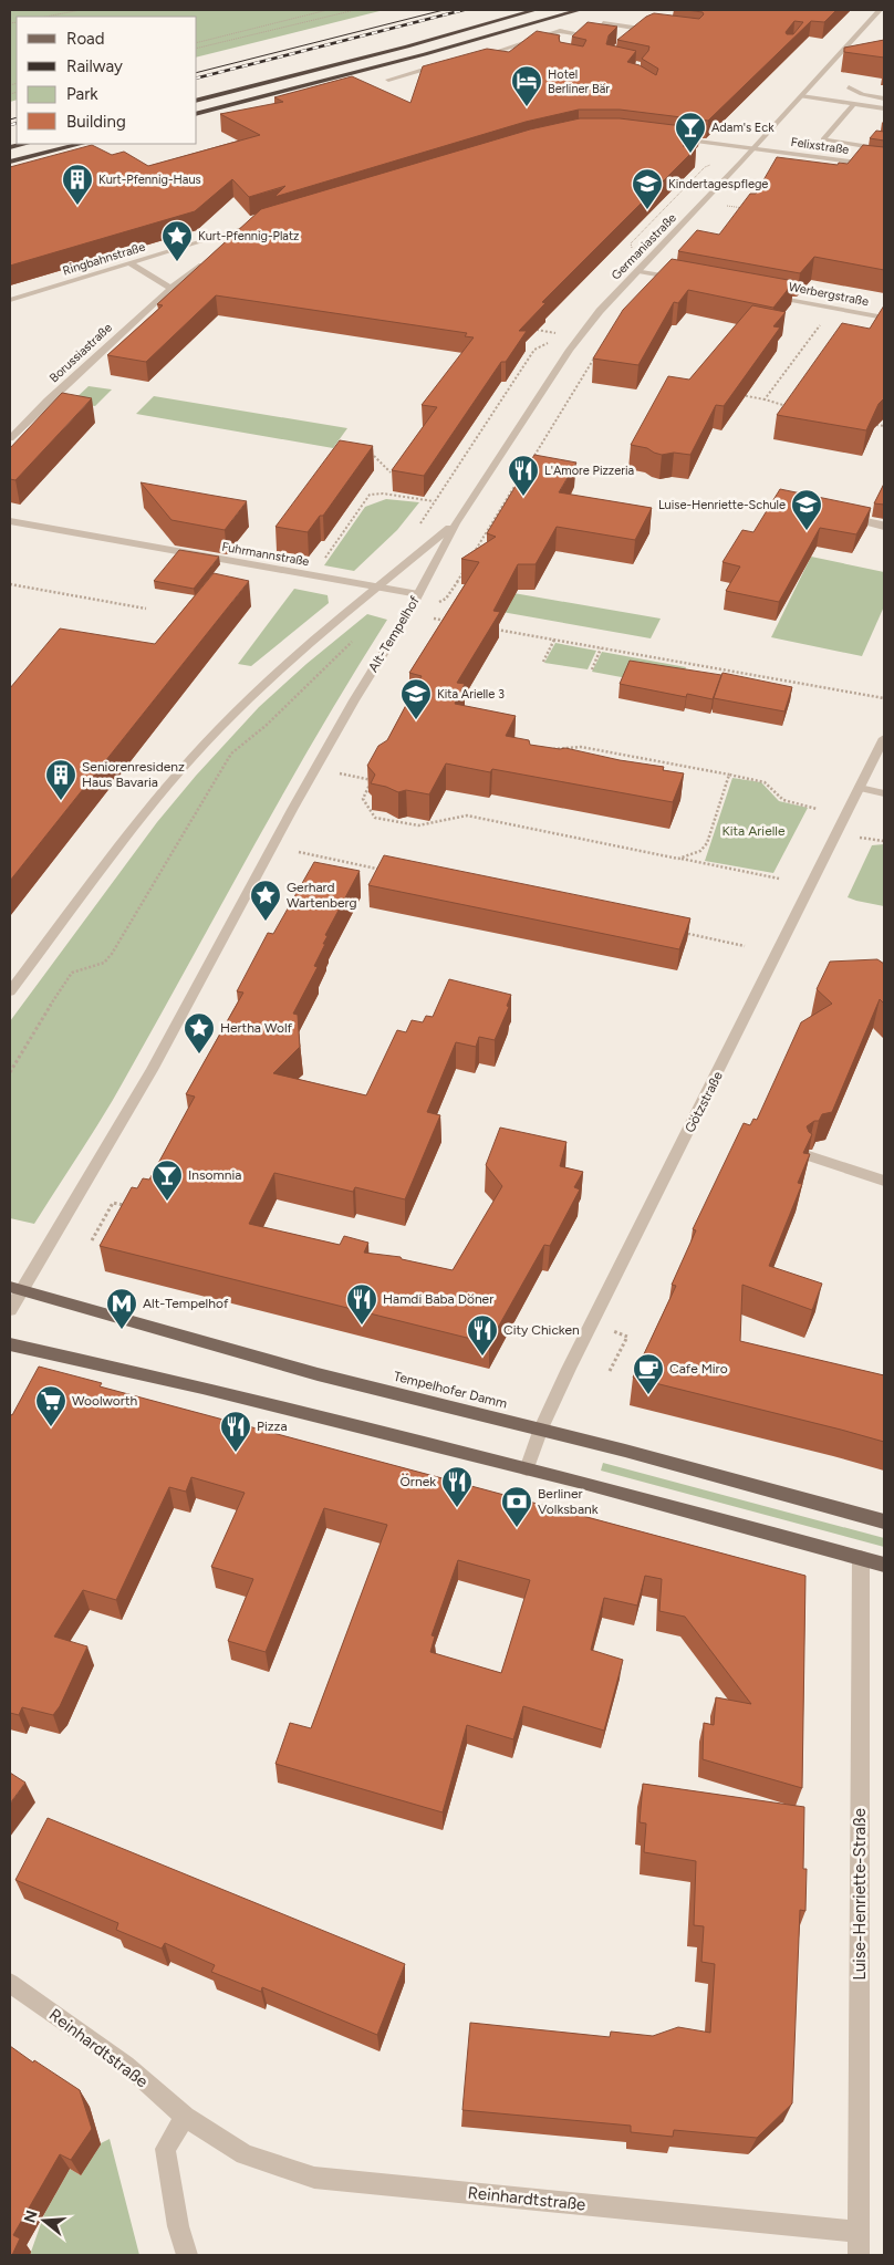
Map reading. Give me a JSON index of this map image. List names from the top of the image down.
{
  "streets": {
    "main road": ["Tempelhofer Damm"],
    "street": [
      "Felixstraße",
      "Germaniastraße",
      "Ringbahnstraße",
      "Werbergstraße",
      "Borussiastraße",
      "Fuhrmannstraße",
      "Alt-Tempelhof",
      "Götzstraße",
      "Luise-Henriette-Straße",
      "Reinhardtstraße"
    ]
  },
  "crossings": [
    ["Felixstraße", "Germaniastraße"],
    ["Germaniastraße", "Alt-Tempelhof"],
    ["Fuhrmannstraße", "Alt-Tempelhof"],
    ["Alt-Tempelhof", "Tempelhofer Damm"],
    ["Götzstraße", "Tempelhofer Damm"],
    ["Luise-Henriette-Straße", "Reinhardtstraße"]
  ],
  "parks": ["Kita Arielle"],
  "places": {
    "hotel": ["Hotel Berliner Bär"],
    "bar": ["Adam's Eck", "Insomnia"],
    "building": ["Kurt-Pfennig-Haus", "Seniorenresidenz Haus Bavaria"],
    "school or university": ["Kindertagespflege", "Luise-Henriette-Schule", "Kita Arielle 3"],
    "place": ["Kurt-Pfennig-Platz", "Gerhard Wartenberg", "Hertha Wolf"],
    "restaurant": [
      "L'Amore Pizzeria",
      "Hamdi Baba Döner",
      "City Chicken",
      "Pizza",
      "Örnek"
    ],
    "metro station": ["Alt-Tempelhof"],
    "cafe": ["Cafe Miro"],
    "supermarket": ["Woolworth"],
    "bank": ["Berliner Volksbank"]
  },
  "legend": [
    "Road",
    "Railway",
    "Park",
    "Building"
  ],
  "north": "left"
}
